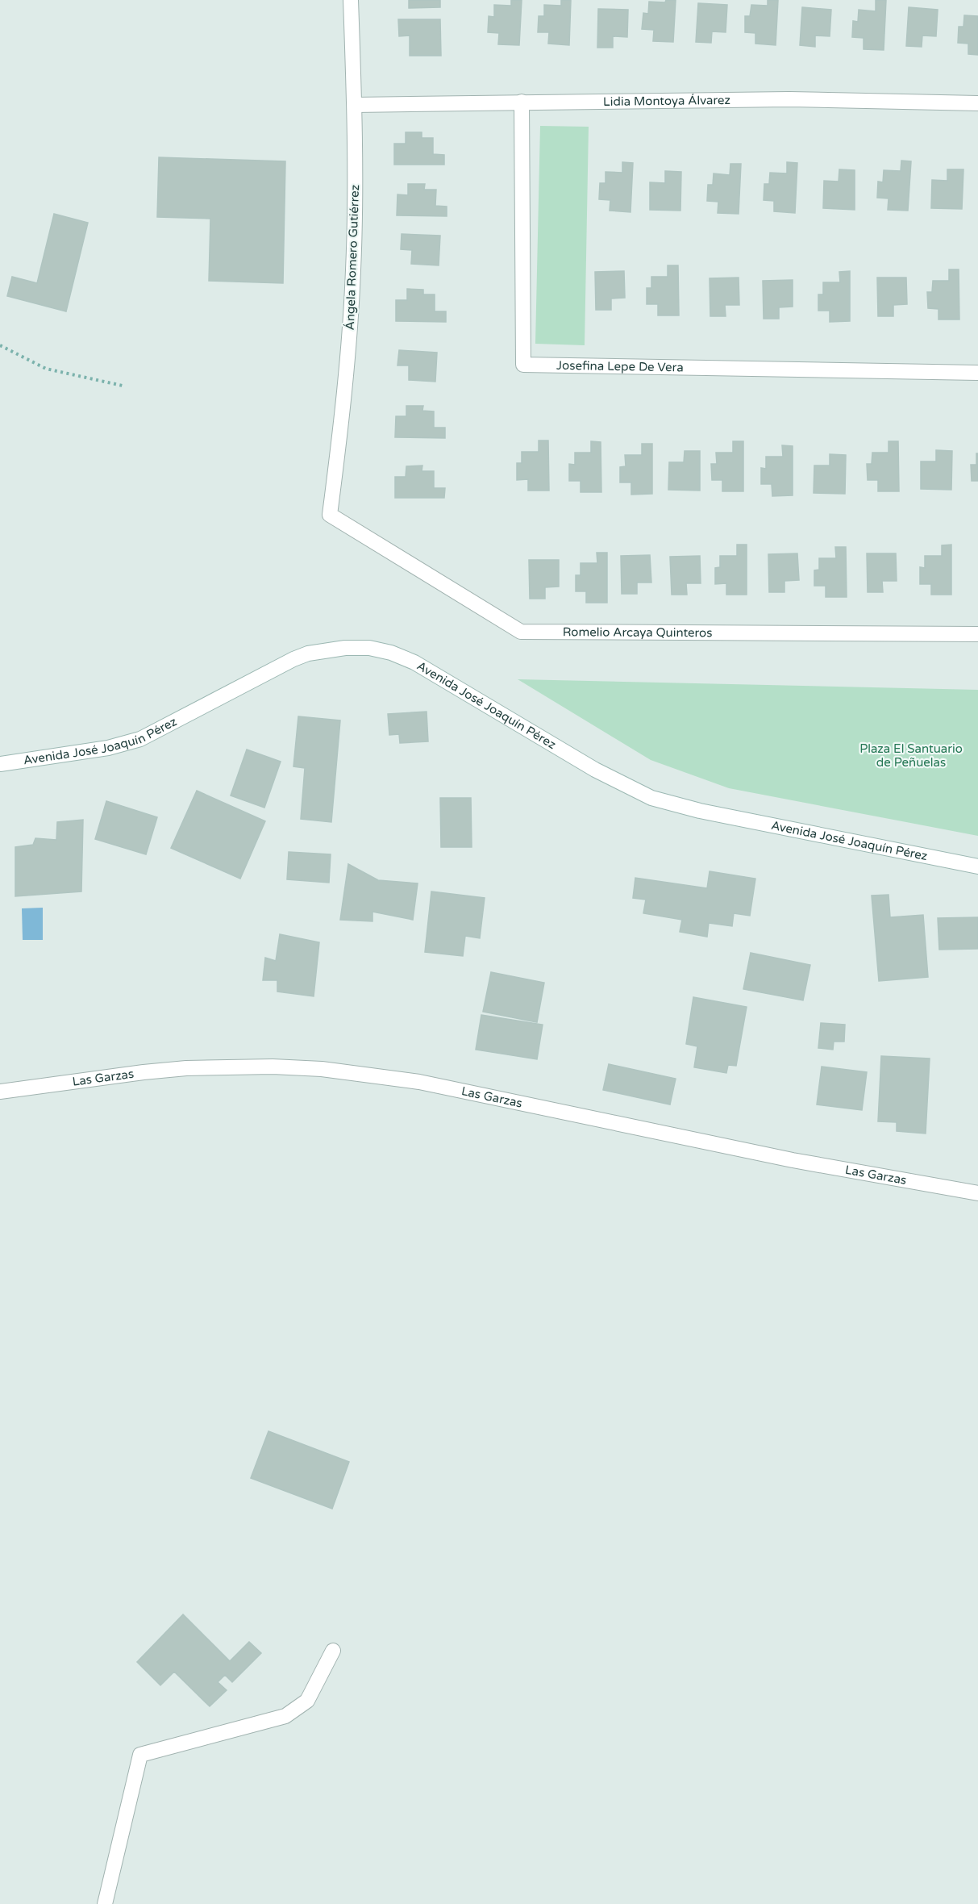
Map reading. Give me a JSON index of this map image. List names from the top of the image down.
{
  "streets": {
    "street": [
      "Lidia Montoya Álvarez",
      "Ángela Romero Gutiérrez",
      "Josefina Lepe De Vera",
      "Romelio Arcaya Quinteros",
      "Avenida José Joaquín Pérez",
      "Las Garzas"
    ]
  },
  "crossings": [
    ["Lidia Montoya Álvarez", "Ángela Romero Gutiérrez"],
    ["Lidia Montoya Álvarez", "Josefina Lepe De Vera"],
    ["Ángela Romero Gutiérrez", "Romelio Arcaya Quinteros"]
  ],
  "parks": ["Plaza El Santuario de Peñuelas"]
}
